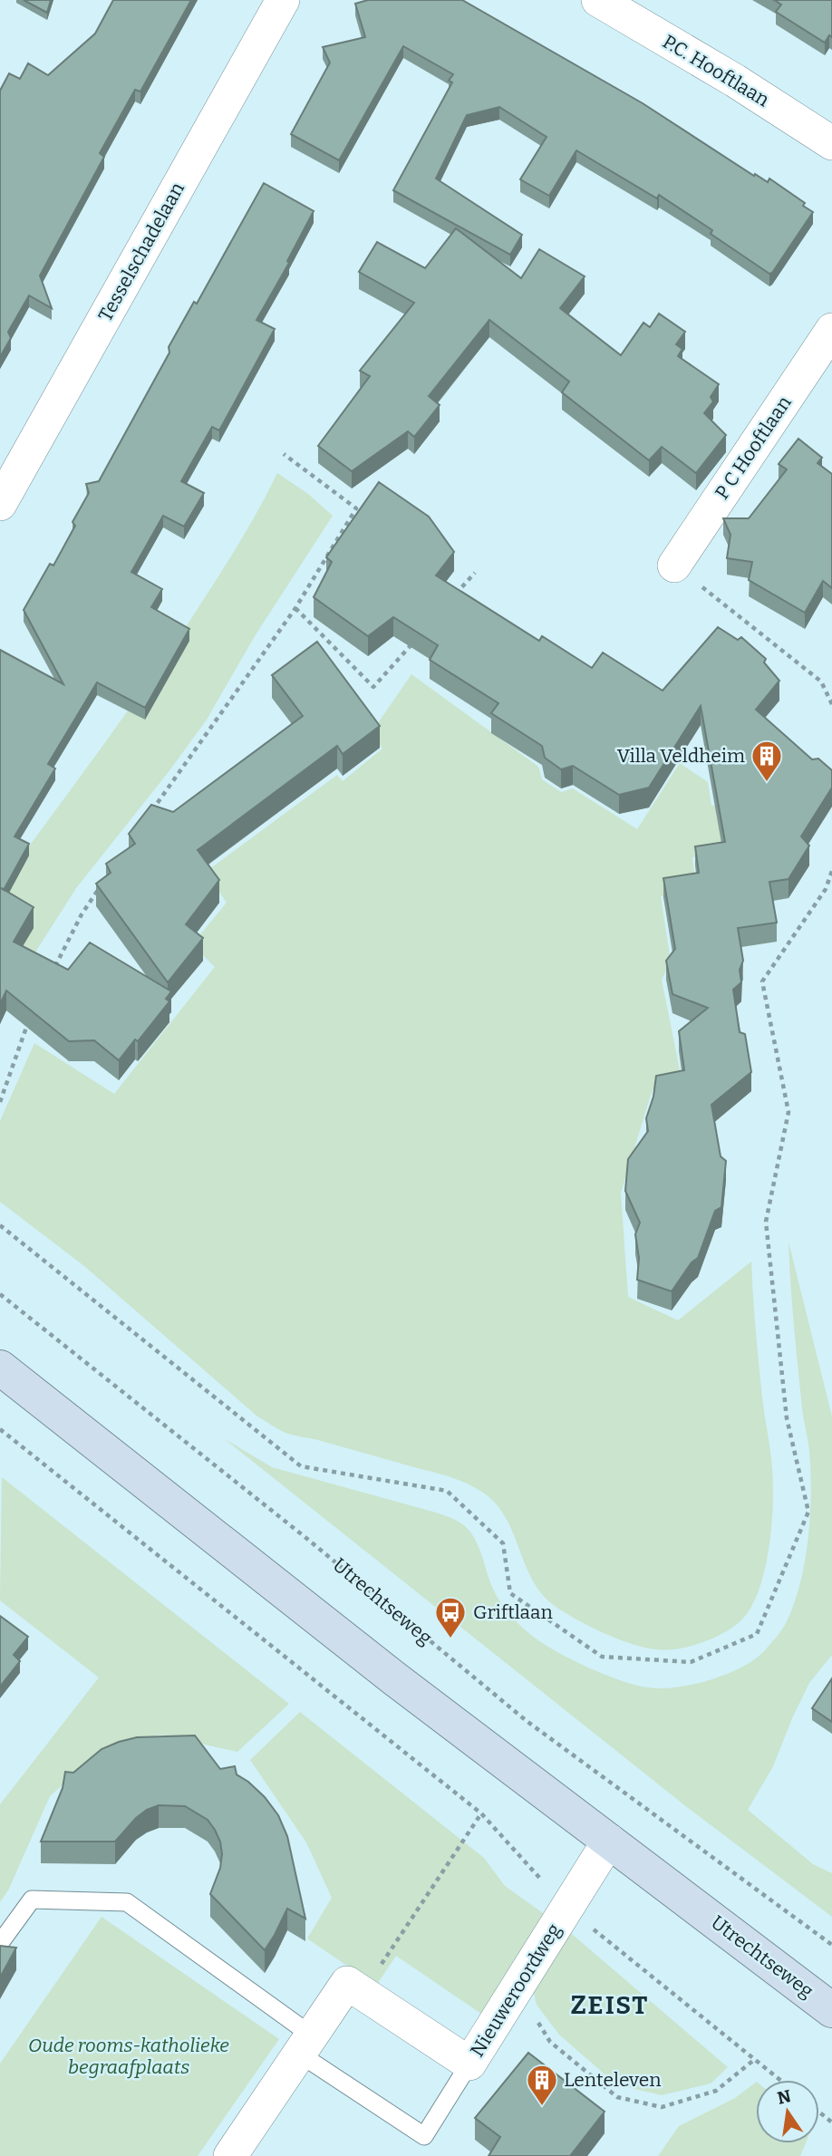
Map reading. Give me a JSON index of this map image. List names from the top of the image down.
{
  "streets": {
    "main road": ["Utrechtseweg"],
    "street": [
      "P.C. Hooftlaan",
      "Tesselschadelaan",
      "P C Hooftlaan",
      "Nieuweroordweg"
    ]
  },
  "crossings": [
    ["Utrechtseweg", "Nieuweroordweg"]
  ],
  "districts": ["ZEIST"],
  "parks": ["Oude rooms-katholieke begraafplaats"],
  "places": {
    "building": ["Villa Veldheim", "Lenteleven"],
    "bus stop": ["Griftlaan"]
  },
  "north": "top"
}
